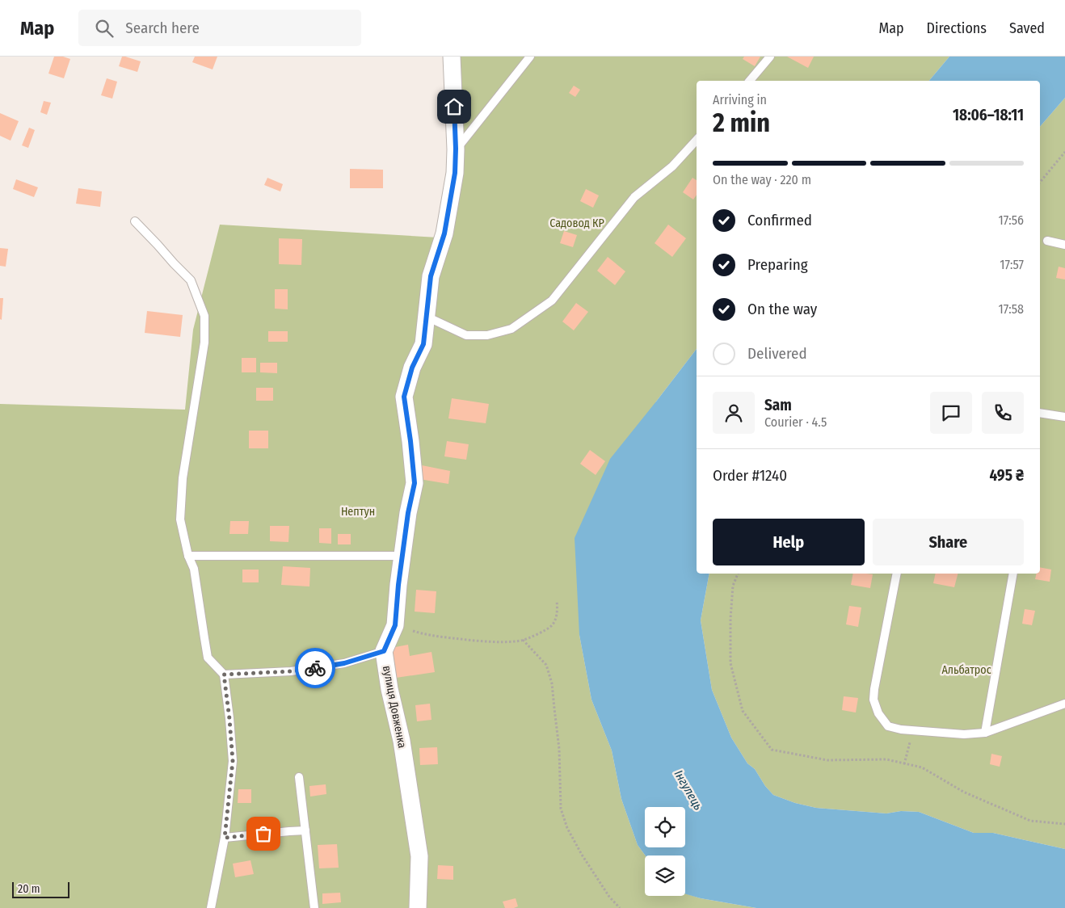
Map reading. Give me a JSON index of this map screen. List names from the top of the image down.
{
  "streets": {
    "street": ["вулиця Довженка"]
  },
  "water": ["Інгулець"],
  "parks": ["Садовод КР", "Нептун", "Альбатрос"],
  "scale_bar": "20 m",
  "page": {
    "header": "Map",
    "search": "Search here",
    "nav": ["Map", "Directions", "Saved"],
    "heading": ["2 min", "Arriving in", "18:06–18:11"],
    "panel": [
      "Sam",
      "Courier · 4.5",
      "Order #1240",
      "495 ₴"
    ],
    "bar": "On the way · 220 m",
    "list": [
      ["Confirmed", "17:56"],
      ["Preparing", "17:57"],
      ["On the way", "17:58"],
      "Delivered"
    ],
    "buttons": ["Help", "Share"],
    "scale": "20 m"
  }
}
